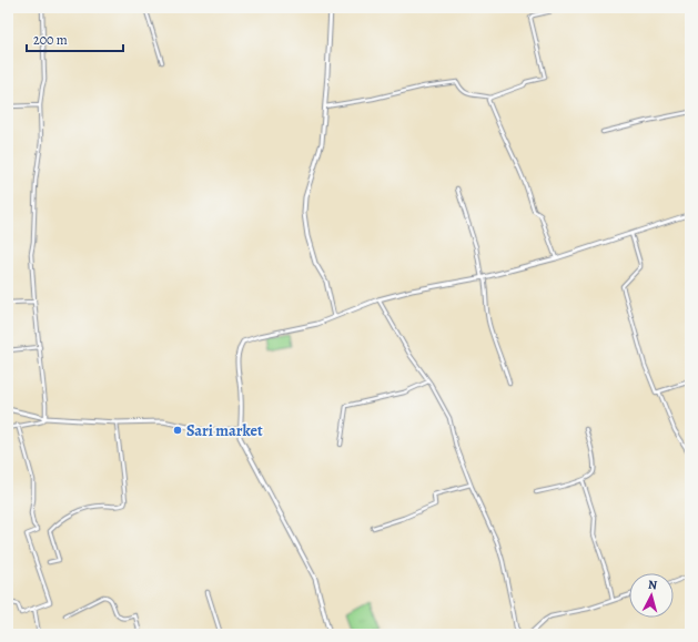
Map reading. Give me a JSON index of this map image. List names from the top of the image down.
{
  "places": ["Sari market"],
  "scale_bar": "200 m",
  "north": "top"
}
